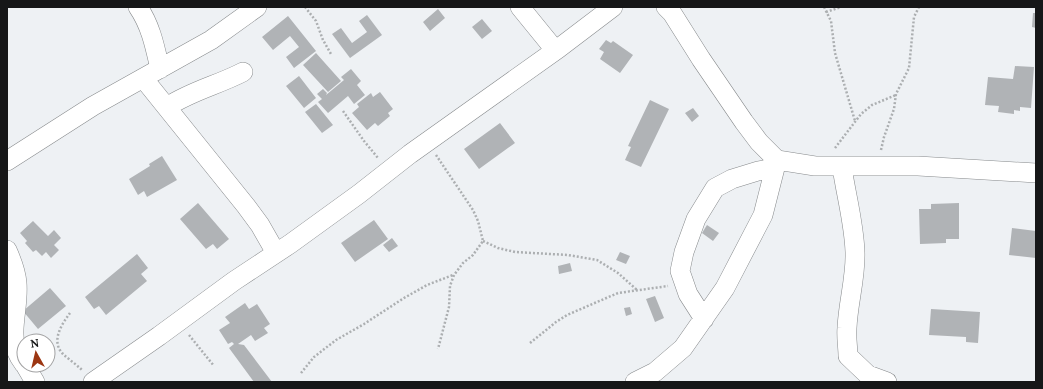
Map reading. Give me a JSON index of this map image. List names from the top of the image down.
{
  "north": "top"
}
